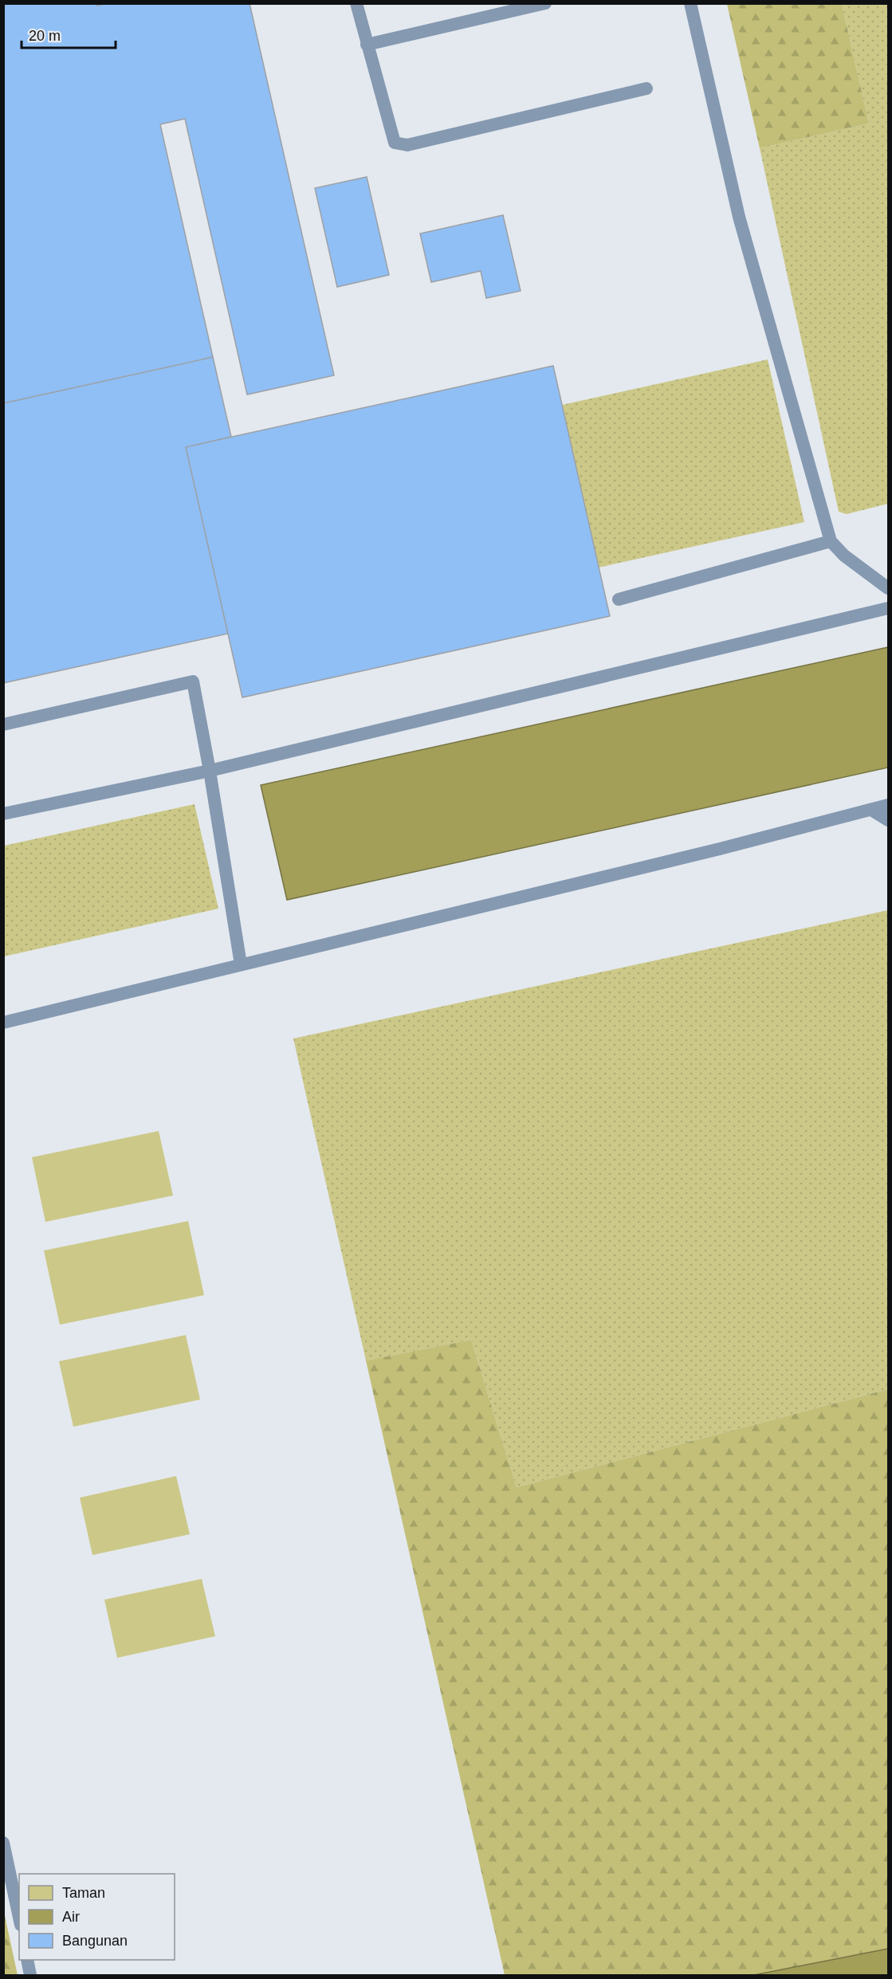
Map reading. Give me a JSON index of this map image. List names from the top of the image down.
{
  "legend": ["Taman", "Air", "Bangunan"],
  "scale_bar": "20 m"
}
